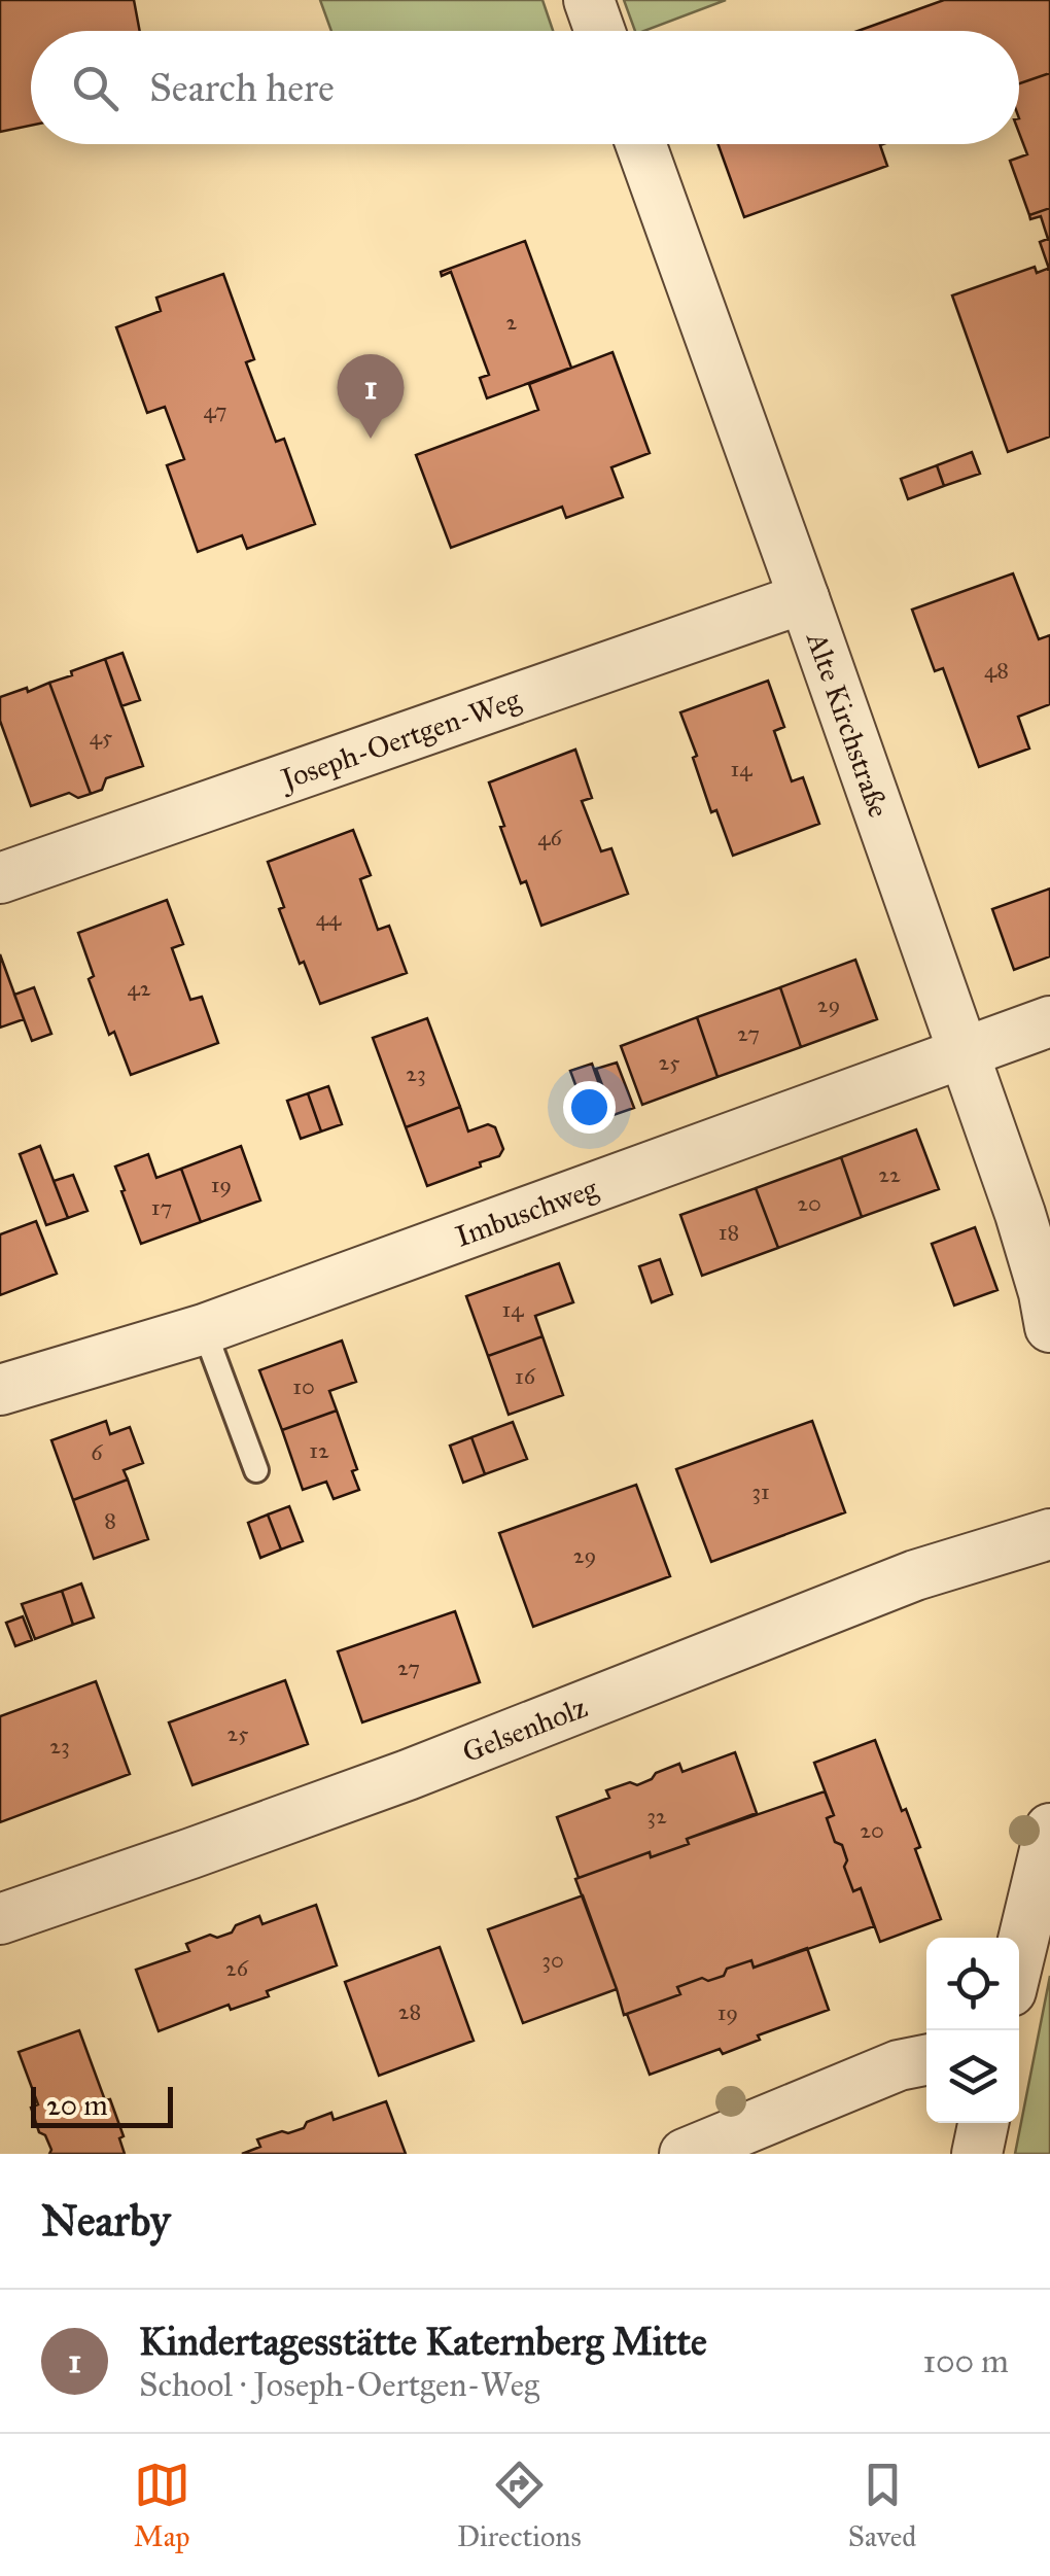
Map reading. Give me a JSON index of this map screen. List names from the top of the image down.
{
  "streets": {
    "street": [
      "Alte Kirchstraße",
      "Joseph-Oertgen-Weg",
      "Imbuschweg",
      "Gelsenholz"
    ]
  },
  "crossings": [
    ["Alte Kirchstraße", "Joseph-Oertgen-Weg"],
    ["Alte Kirchstraße", "Imbuschweg"]
  ],
  "house_numbers": [
    "2",
    "47",
    "48",
    "45",
    "14",
    "46",
    "44",
    "42",
    "29",
    "27",
    "25",
    "23",
    "22",
    "19",
    "20",
    "17",
    "18",
    "14",
    "16",
    "10",
    "12",
    "6",
    "31",
    "8",
    "29",
    "27",
    "25",
    "23",
    "32",
    "20",
    "30",
    "26",
    "28",
    "19"
  ],
  "scale_bar": "20 m",
  "page": {
    "search": "Search here",
    "pins": "1",
    "scale": "20 m",
    "heading": "Nearby",
    "list": [
      {
        "mark": "1",
        "name": "Kindertagesstätte Katernberg Mitte",
        "note": "School · Joseph-Oertgen-Weg",
        "value": "100 m"
      }
    ],
    "nav": ["Map", "Directions", "Saved"]
  }
}
